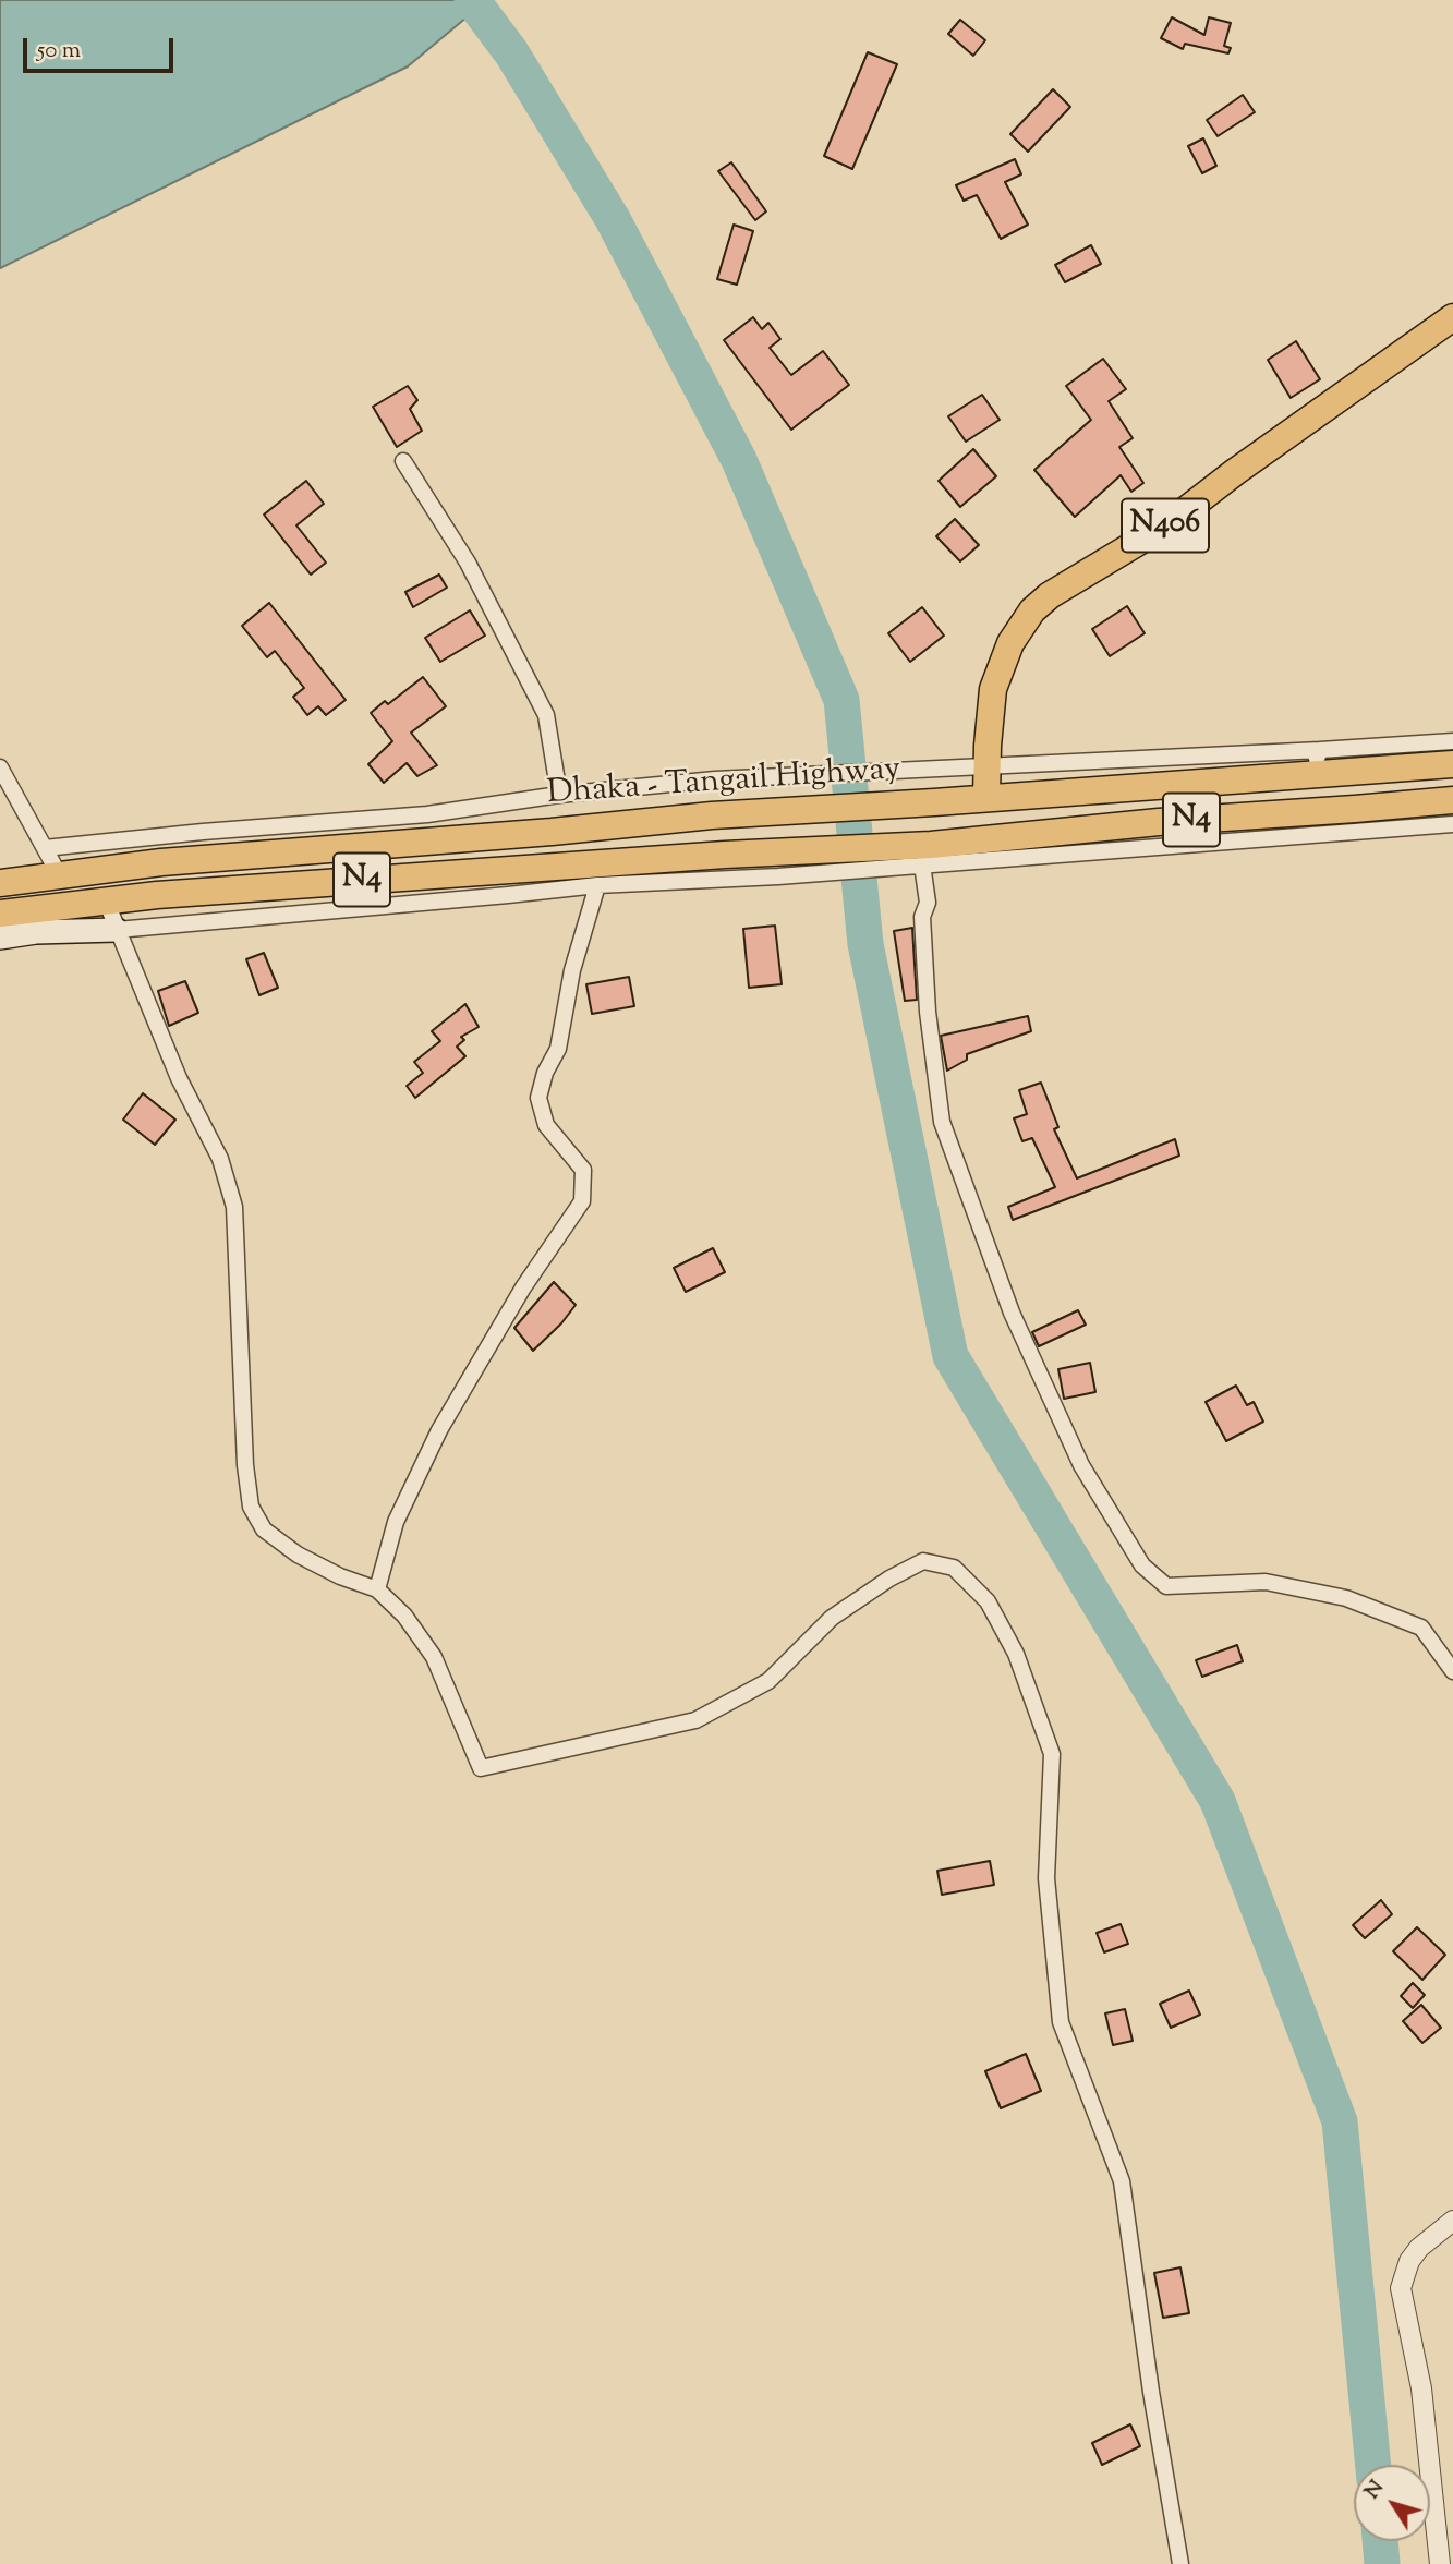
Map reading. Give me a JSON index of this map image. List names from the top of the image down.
{
  "streets": {
    "highway": ["N406", "Dhaka - Tangail Highway", "N4"]
  },
  "crossings": [
    ["N406", "Dhaka - Tangail Highway"]
  ],
  "scale_bar": "50 m",
  "north": "top left"
}
